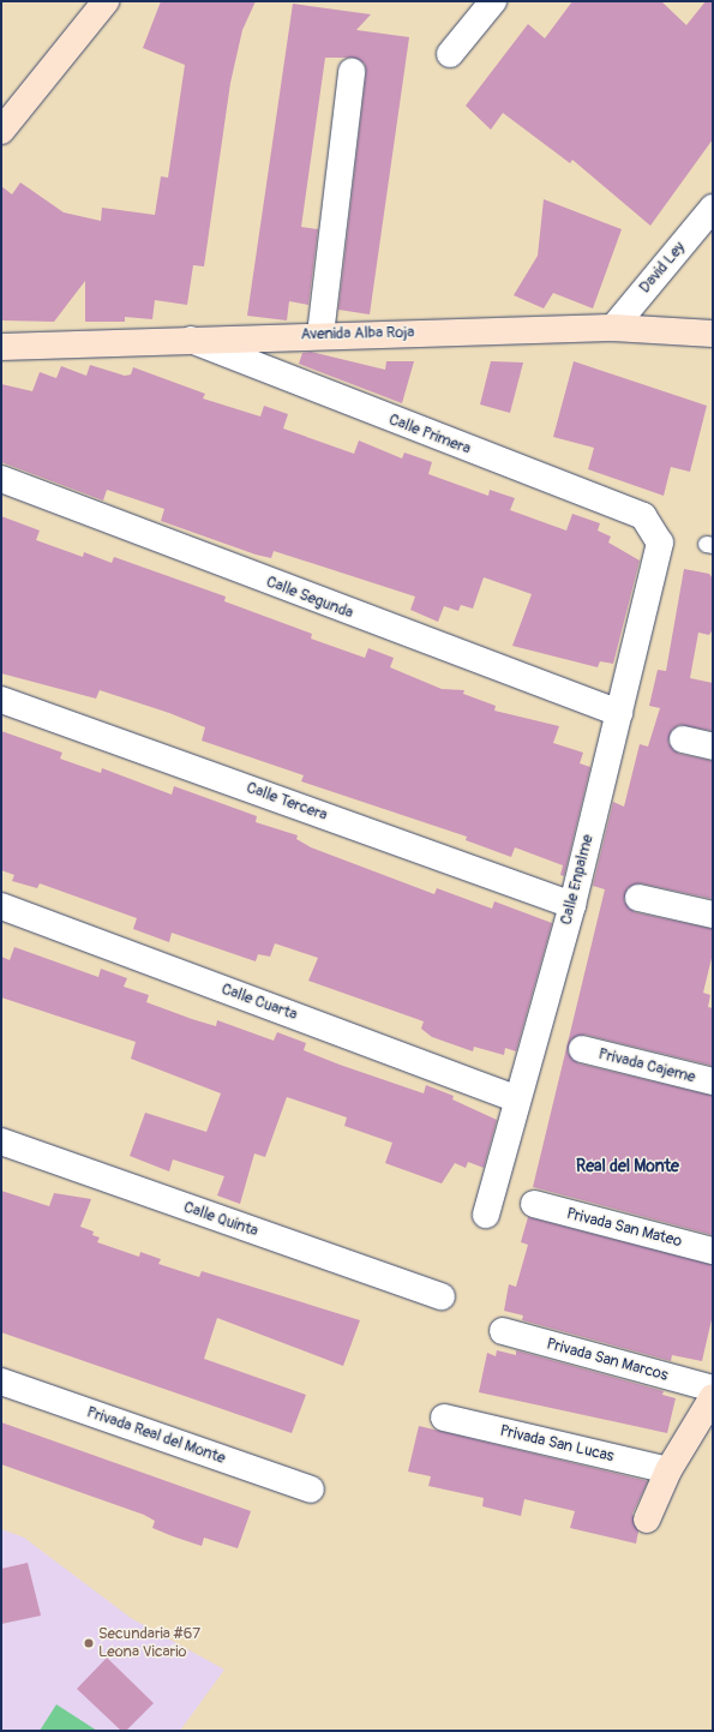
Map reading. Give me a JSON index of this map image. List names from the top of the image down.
{
  "streets": {
    "main road": ["Avenida Alba Roja"],
    "street": [
      "David Ley",
      "Calle Primera",
      "Calle Segunda",
      "Calle Tercera",
      "Calle Enpalme",
      "Calle Cuarta",
      "Privada Cajeme",
      "Calle Quinta",
      "Privada San Mateo",
      "Privada San Marcos",
      "Privada Real del Monte",
      "Privada San Lucas"
    ]
  },
  "crossings": [
    ["David Ley", "Avenida Alba Roja"],
    ["Avenida Alba Roja", "Calle Primera"],
    ["Calle Primera", "Calle Enpalme"],
    ["Calle Segunda", "Calle Enpalme"],
    ["Calle Tercera", "Calle Enpalme"],
    ["Calle Enpalme", "Calle Cuarta"]
  ],
  "districts": ["Real del Monte"],
  "places": ["Secundaria #67 Leona Vicario"]
}
